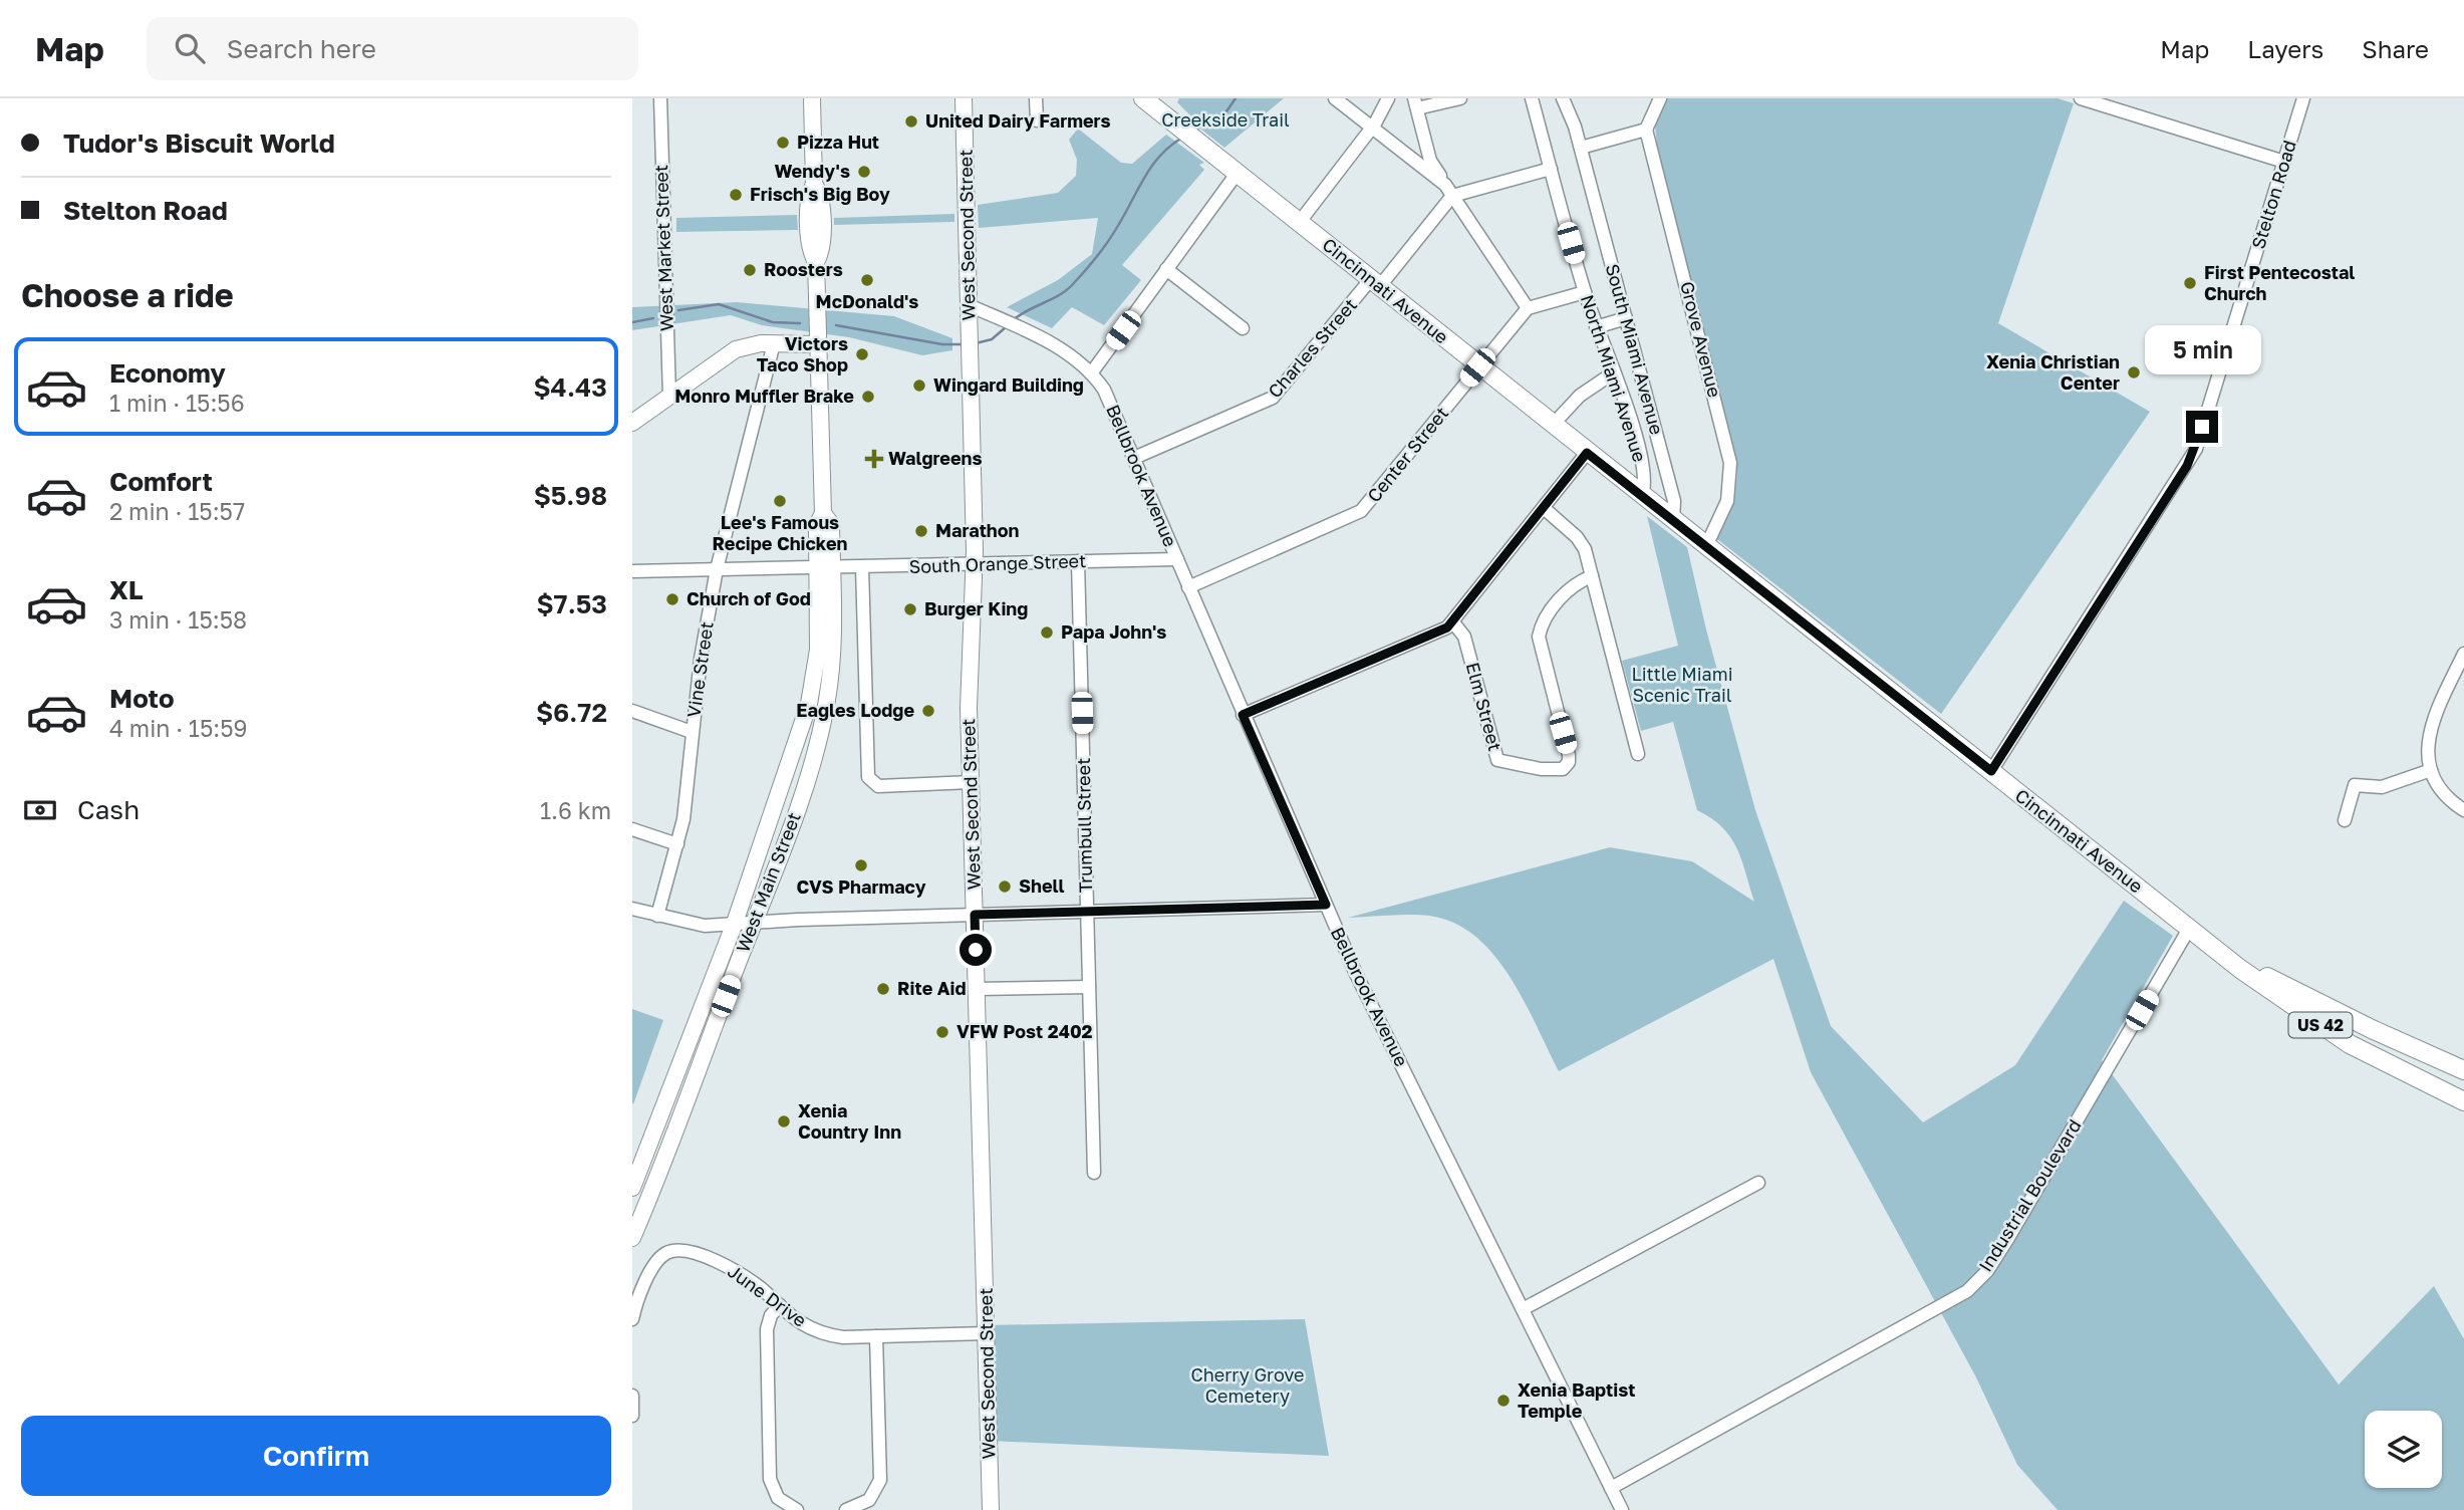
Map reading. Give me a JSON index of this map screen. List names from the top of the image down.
{
  "streets": {
    "highway": ["Cincinnati Avenue", "US 42"],
    "main road": ["West Second Street", "West Main Street"],
    "street": [
      "Stelton Road",
      "West Market Street",
      "Grove Avenue",
      "Charles Street",
      "South Miami Avenue",
      "North Miami Avenue",
      "Center Street",
      "Bellbrook Avenue",
      "South Orange Street",
      "Vine Street",
      "Elm Street",
      "Trumbull Street",
      "Industrial Boulevard",
      "June Drive"
    ]
  },
  "crossings": [
    ["Stelton Road", "Cincinnati Avenue"],
    ["West Second Street", "Bellbrook Avenue"],
    ["West Second Street", "South Orange Street"],
    ["West Second Street", "June Drive"],
    ["Cincinnati Avenue", "Grove Avenue"],
    ["Cincinnati Avenue", "Charles Street"],
    ["Cincinnati Avenue", "South Miami Avenue"],
    ["Cincinnati Avenue", "North Miami Avenue"],
    ["Cincinnati Avenue", "Center Street"],
    ["Cincinnati Avenue", "Industrial Boulevard"],
    ["Charles Street", "Bellbrook Avenue"],
    ["Center Street", "Bellbrook Avenue"],
    ["Bellbrook Avenue", "South Orange Street"],
    ["Bellbrook Avenue", "Industrial Boulevard"],
    ["South Orange Street", "Vine Street"],
    ["South Orange Street", "Trumbull Street"],
    ["South Orange Street", "West Main Street"]
  ],
  "parks": ["Creekside Trail", "Little Miami Scenic Trail", "Cherry Grove Cemetery"],
  "places": {
    "other": [
      "United Dairy Farmers",
      "Pizza Hut",
      "Wendy's",
      "Frisch's Big Boy",
      "Roosters",
      "McDonald's",
      "First Pentecostal Church",
      "Victors Taco Shop",
      "Xenia Christian Center",
      "Wingard Building",
      "Monro Muffler Brake",
      "Lee's Famous Recipe Chicken",
      "Marathon",
      "Church of God",
      "Burger King",
      "Papa John's",
      "Eagles Lodge",
      "CVS Pharmacy",
      "Shell",
      "Rite Aid",
      "VFW Post 2402",
      "Xenia Country Inn",
      "Xenia Baptist Temple"
    ],
    "health": ["Walgreens"]
  },
  "page": {
    "header": "Map",
    "search": "Search here",
    "nav": ["Map", "Layers", "Share"],
    "banner": ["Tudor's Biscuit World", "Stelton Road"],
    "heading": "Choose a ride",
    "bubble": "5 min",
    "list": [
      {
        "name": "Economy",
        "note": "1 min · 15:56",
        "value": "$4.43"
      },
      {
        "name": "Comfort",
        "note": "2 min · 15:57",
        "value": "$5.98"
      },
      {
        "name": "XL",
        "note": "3 min · 15:58",
        "value": "$7.53"
      },
      {
        "name": "Moto",
        "note": "4 min · 15:59",
        "value": "$6.72"
      }
    ],
    "pay": ["Cash", "1.6 km"],
    "buttons": "Confirm"
  }
}
